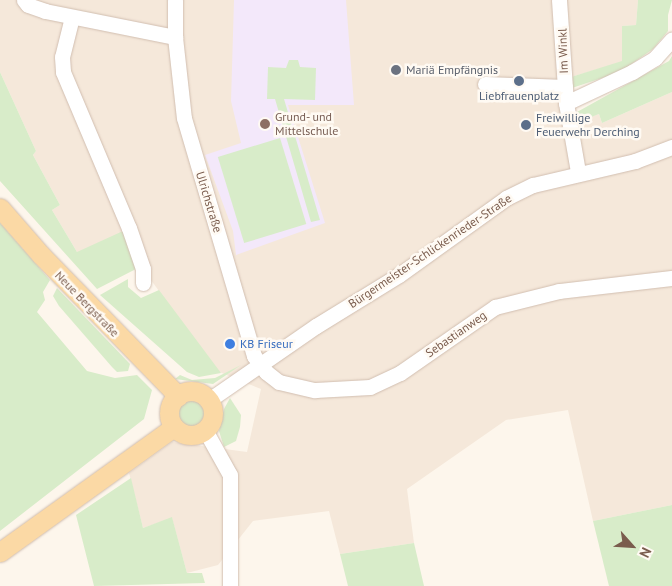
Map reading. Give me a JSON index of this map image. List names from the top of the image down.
{
  "streets": {
    "main road": ["Neue Bergstraße"],
    "street": [
      "Im Winkl",
      "Ulrichstraße",
      "Bürgermeister-Schlickenrieder-Straße",
      "Sebastianweg"
    ]
  },
  "crossings": [
    ["Im Winkl", "Bürgermeister-Schlickenrieder-Straße"],
    ["Ulrichstraße", "Bürgermeister-Schlickenrieder-Straße"],
    ["Ulrichstraße", "Sebastianweg"],
    ["Bürgermeister-Schlickenrieder-Straße", "Neue Bergstraße"],
    ["Bürgermeister-Schlickenrieder-Straße", "Sebastianweg"]
  ],
  "places": [
    "Mariä Empfängnis",
    "Liebfrauenplatz",
    "Grund- und Mittelschule",
    "Freiwillige Feuerwehr Derching",
    "KB Friseur"
  ],
  "north": "bottom right"
}
